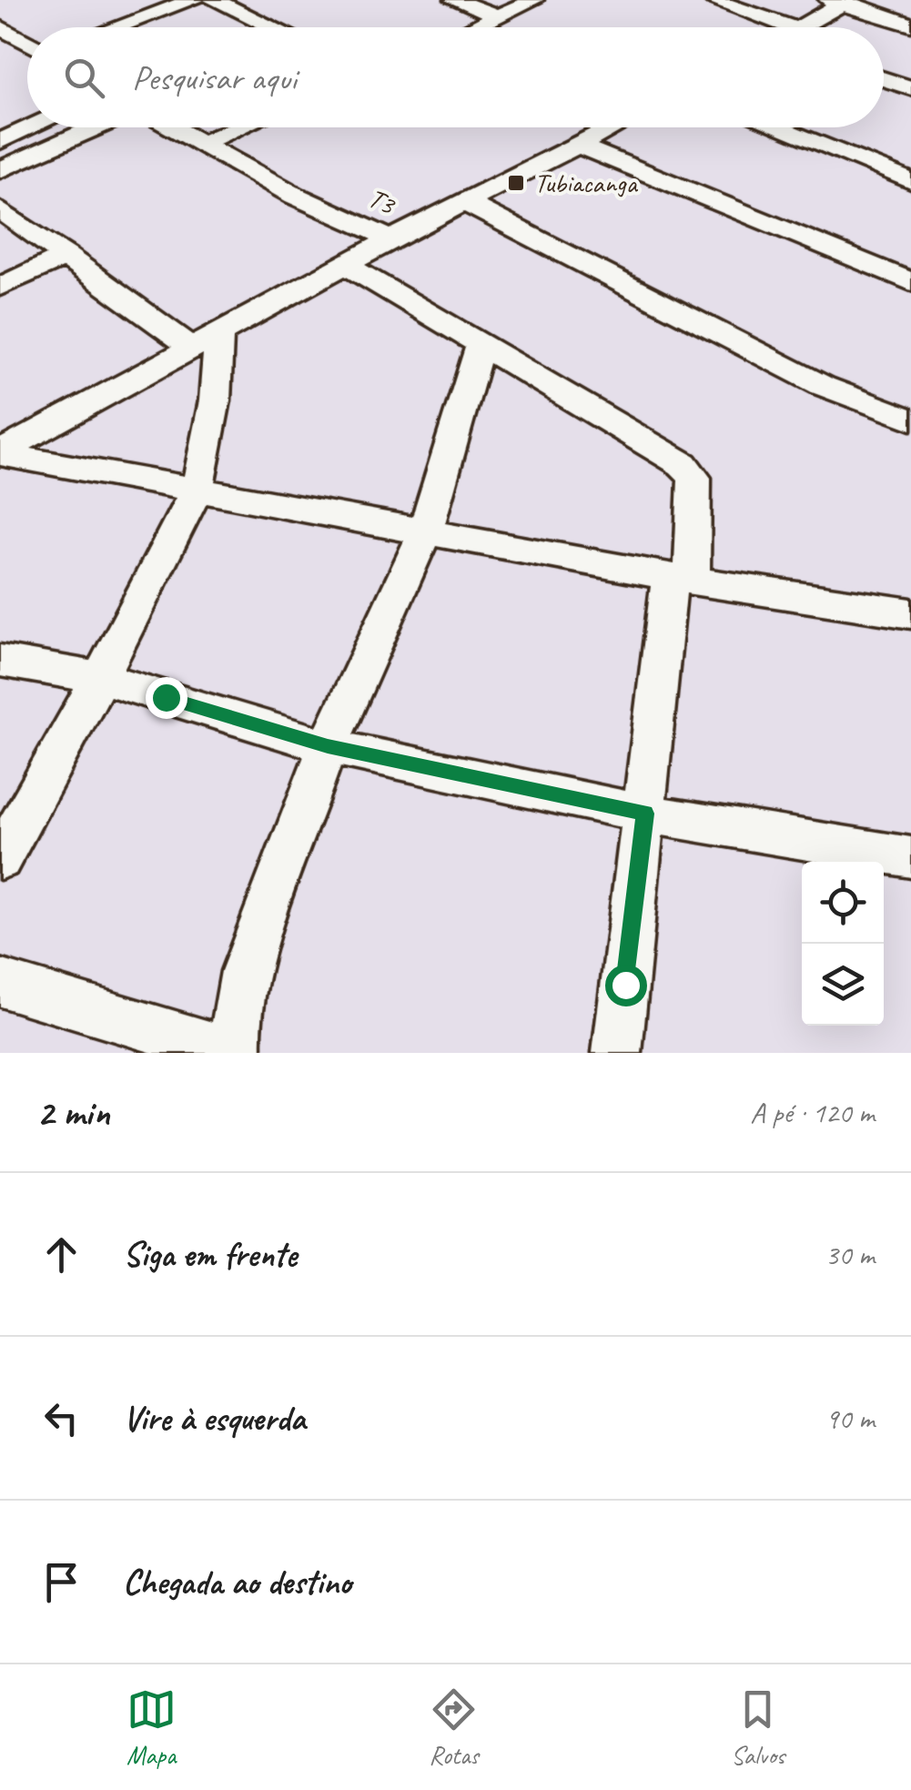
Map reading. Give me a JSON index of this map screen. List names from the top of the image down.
{
  "streets": {
    "street": ["T3"]
  },
  "places": {
    "transit": ["Tubiacanga"]
  },
  "page": {
    "search": "Pesquisar aqui",
    "heading": ["2 min", "A pé · 120 m"],
    "list": [
      ["Siga em frente", "30 m"],
      ["Vire à esquerda", "90 m"],
      "Chegada ao destino"
    ],
    "nav": ["Mapa", "Rotas", "Salvos"]
  }
}
